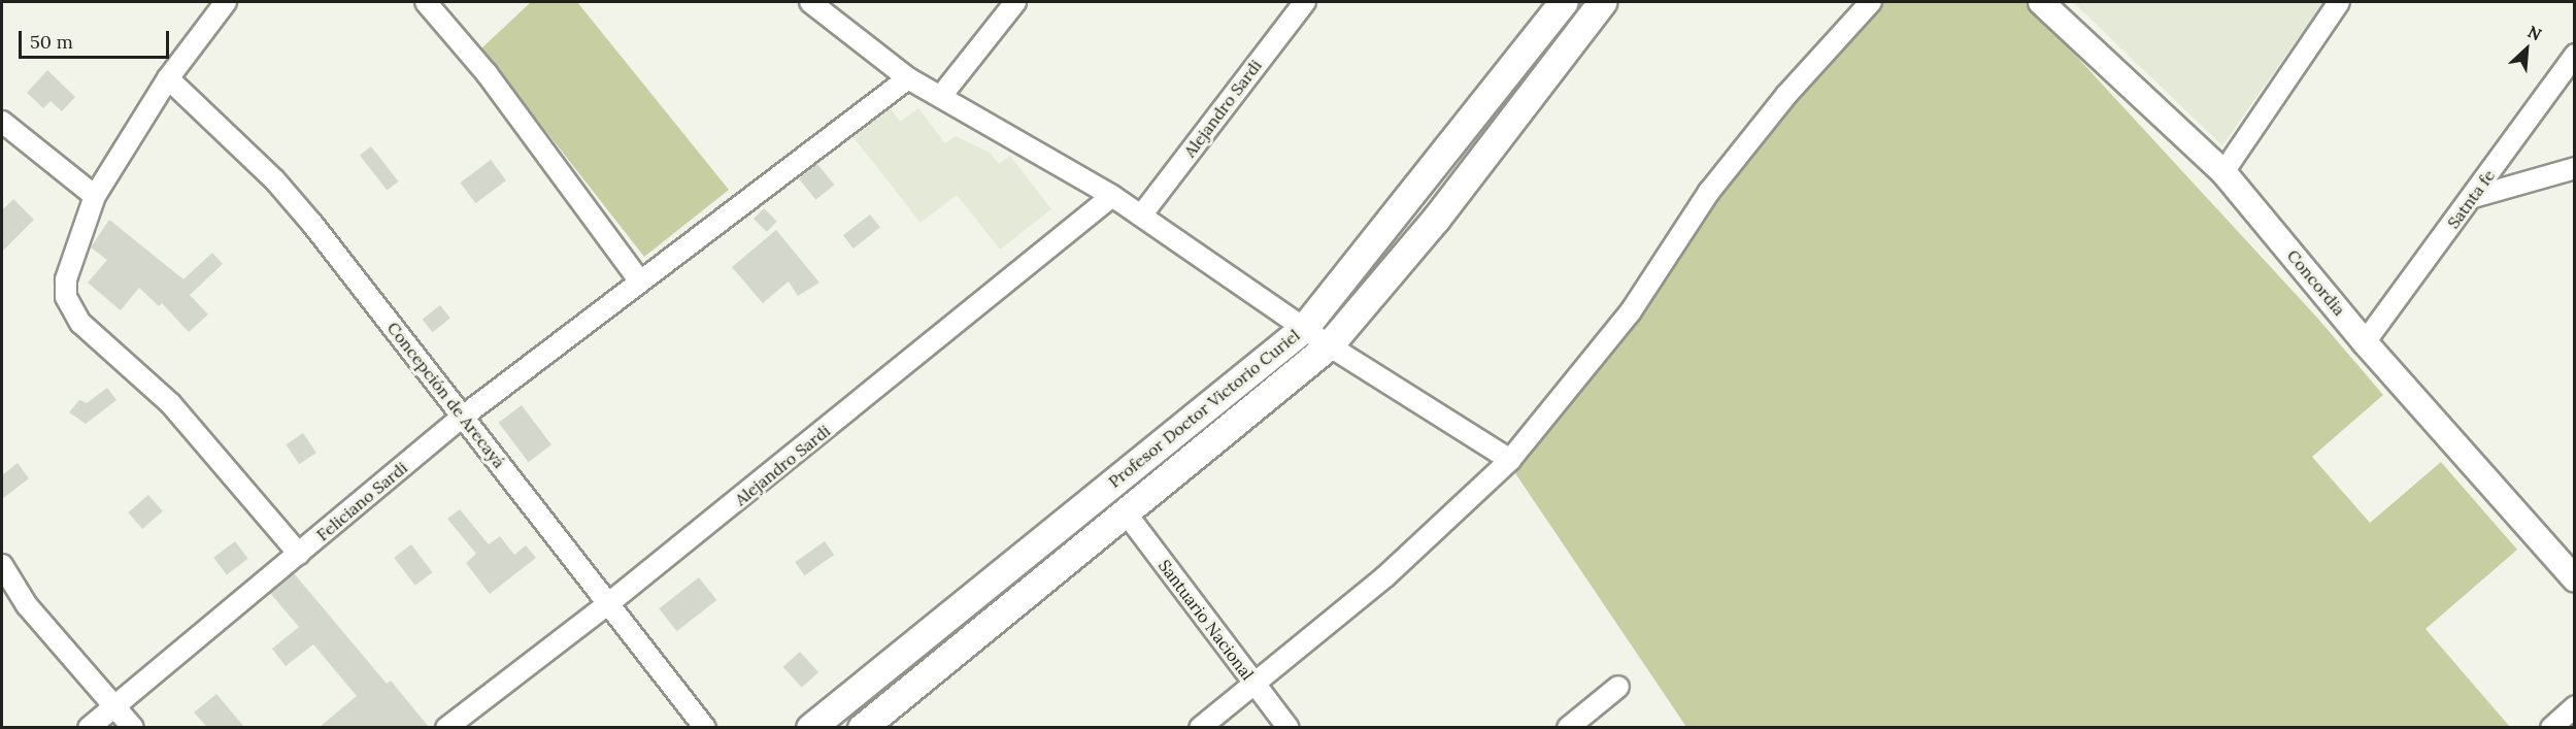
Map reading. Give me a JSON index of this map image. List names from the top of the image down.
{
  "streets": {
    "main road": ["Profesor Doctor Victorio Curiel"],
    "street": [
      "Alejandro Sardi",
      "Satnta fe",
      "Concordia",
      "Concepción de Arecayá",
      "Feliciano Sardi",
      "Santuario Nacional"
    ]
  },
  "crossings": [
    ["Alejandro Sardi", "Concepción de Arecayá"],
    ["Satnta fe", "Concordia"],
    ["Concepción de Arecayá", "Feliciano Sardi"],
    ["Profesor Doctor Victorio Curiel", "Santuario Nacional"]
  ],
  "scale_bar": "50 m",
  "north": "top right"
}
